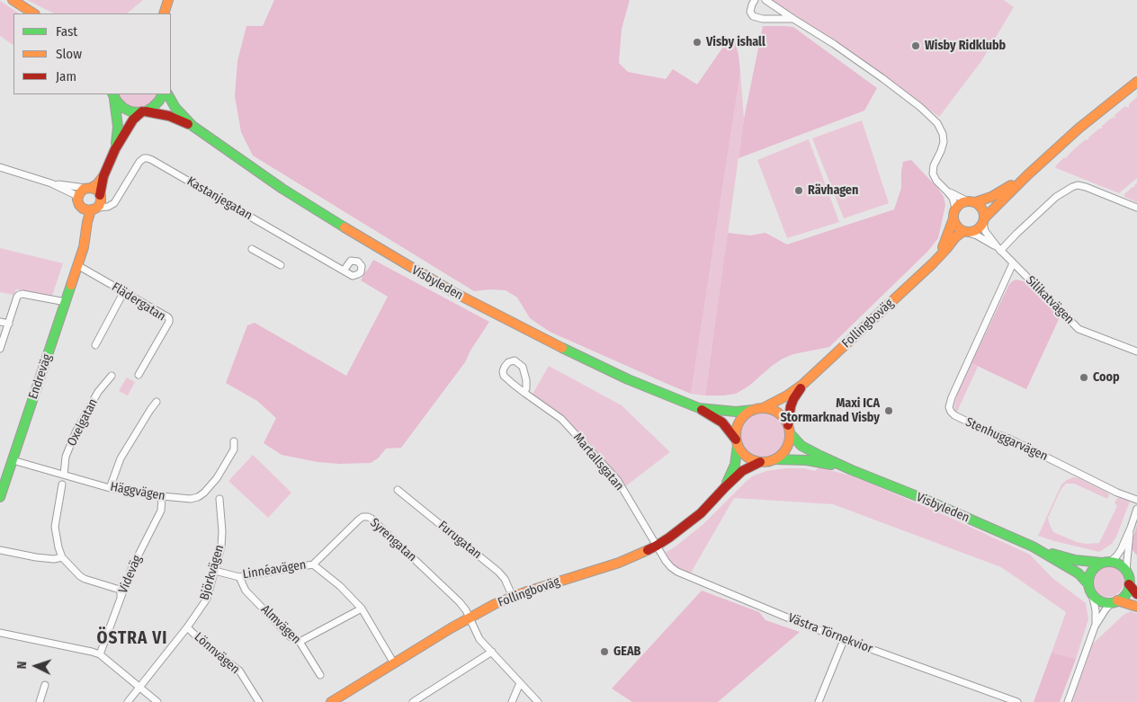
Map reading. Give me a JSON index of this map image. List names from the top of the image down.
{
  "streets": {
    "main road": ["Visbyleden", "Follingboväg", "Endreväg"],
    "street": [
      "Kastanjegatan",
      "Silikatvägen",
      "Flädergatan",
      "Oxelgatan",
      "Stenhuggarvägen",
      "Martallsgatan",
      "Häggvägen",
      "Syrengatan",
      "Furugatan",
      "Linnéavägen",
      "Björkvägen",
      "Videväg",
      "Almvägen",
      "Västra Törnekvior",
      "Lönnvägen"
    ]
  },
  "crossings": [
    ["Kastanjegatan", "Endreväg"],
    ["Visbyleden", "Follingboväg"],
    ["Visbyleden", "Endreväg"],
    ["Silikatvägen", "Stenhuggarvägen"],
    ["Flädergatan", "Endreväg"],
    ["Follingboväg", "Martallsgatan"],
    ["Follingboväg", "Syrengatan"],
    ["Follingboväg", "Furugatan"],
    ["Follingboväg", "Linnéavägen"],
    ["Follingboväg", "Västra Törnekvior"],
    ["Endreväg", "Häggvägen"],
    ["Oxelgatan", "Häggvägen"],
    ["Martallsgatan", "Västra Törnekvior"],
    ["Häggvägen", "Videväg"],
    ["Syrengatan", "Linnéavägen"],
    ["Linnéavägen", "Björkvägen"],
    ["Linnéavägen", "Almvägen"],
    ["Björkvägen", "Lönnvägen"]
  ],
  "districts": ["ÖSTRA VI"],
  "places": [
    "Visby ishall",
    "Wisby Ridklubb",
    "Rävhagen",
    "Coop",
    "Maxi ICA Stormarknad Visby",
    "GEAB"
  ],
  "legend": ["Fast", "Slow", "Jam"],
  "north": "left"
}
